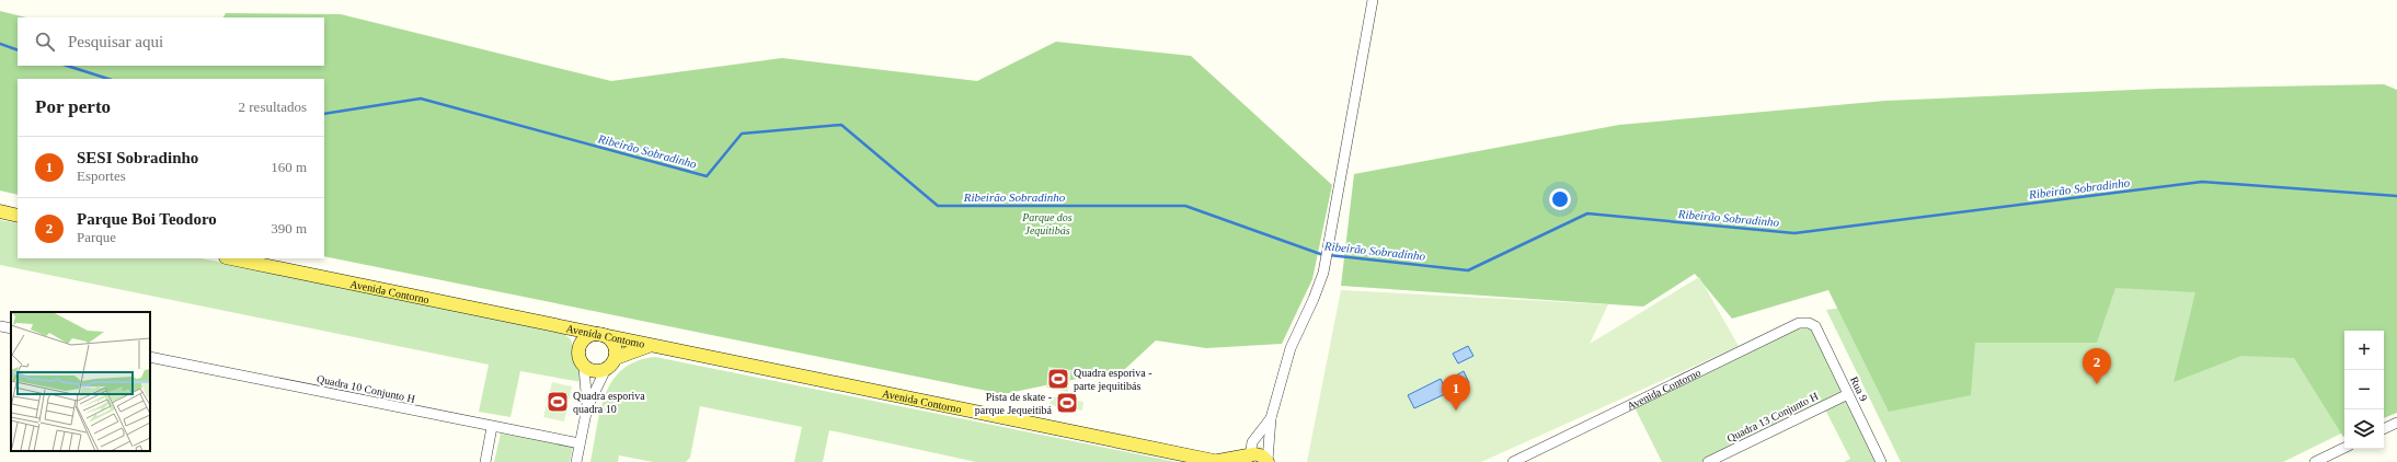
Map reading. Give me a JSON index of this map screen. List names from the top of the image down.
{
  "streets": {
    "main road": ["Avenida Contorno", "Avenida Contomo"],
    "street": ["Quadra 10 Conjunto H", "Rua 9", "Quadra 13 Conjunto H"]
  },
  "crossings": [
    ["Avenida Contorno", "Avenida Contomo"],
    ["Avenida Contorno", "Rua 9"],
    ["Rua 9", "Quadra 13 Conjunto H"]
  ],
  "water": ["Ribeirão Sobradinho"],
  "parks": ["Parque dos Jequitibás"],
  "places": {
    "sports": ["Quadra esporiva - parte jequitibás", "Quadra esporiva quadra 10", "Pista de skate - parque Jequeitibá"]
  },
  "page": {
    "search": "Pesquisar aqui",
    "heading": ["Por perto", "2 resultados"],
    "list": [
      {
        "mark": "1",
        "name": "SESI Sobradinho",
        "note": "Esportes",
        "value": "160 m"
      },
      {
        "mark": "2",
        "name": "Parque Boi Teodoro",
        "note": "Parque",
        "value": "390 m"
      }
    ],
    "map_buttons": ["+", "−"],
    "pins": ["2", "1"]
  }
}
